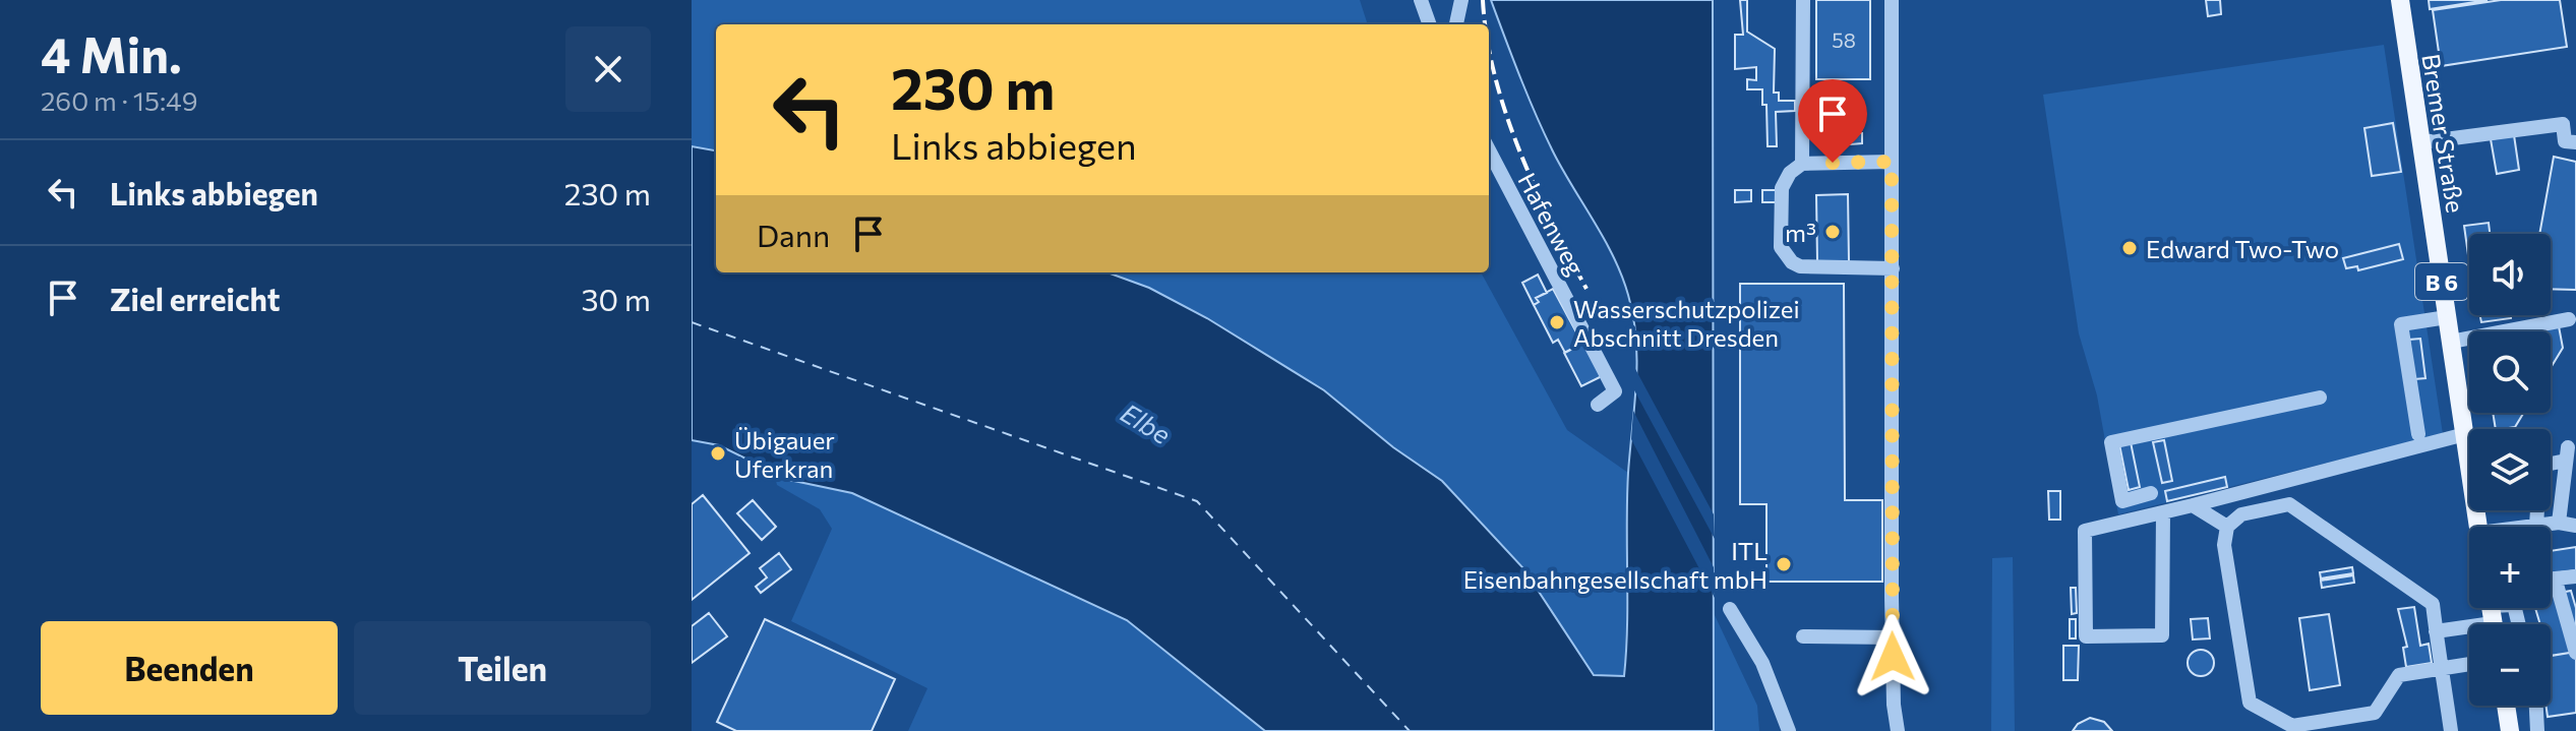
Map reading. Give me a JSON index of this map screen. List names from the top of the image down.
{
  "streets": {
    "main road": ["Bremer Straße", "B 6"],
    "street": ["Hafenweg"]
  },
  "water": ["Elbe"],
  "places": [
    "m³",
    "Edward Two-Two",
    "Wasserschutzpolizei Abschnitt Dresden",
    "Übigauer Uferkran",
    "ITL Eisenbahngesellschaft mbH"
  ],
  "house_numbers": ["58"],
  "page": {
    "heading": ["4 Min.", "260 m · 15:49"],
    "turn": ["230 m", "Links abbiegen"],
    "list": [
      {
        "name": "Links abbiegen",
        "value": "230 m"
      },
      {
        "name": "Ziel erreicht",
        "value": "30 m"
      }
    ],
    "then": "Dann",
    "map_buttons": ["+", "−"],
    "buttons": ["Beenden", "Teilen"]
  }
}
